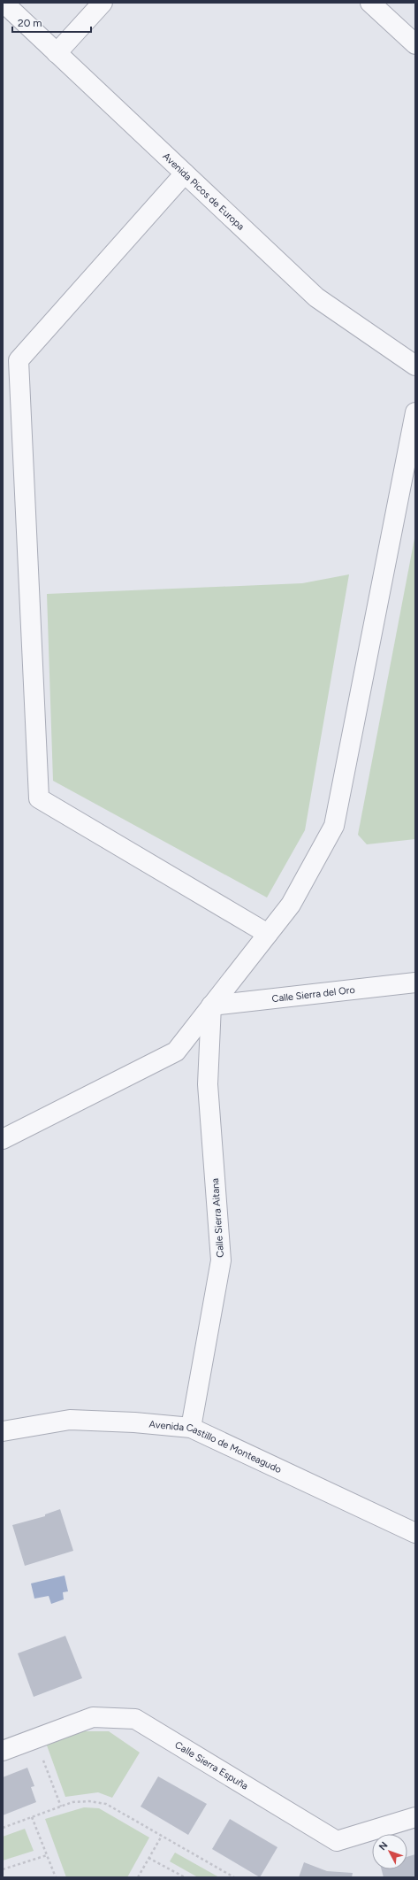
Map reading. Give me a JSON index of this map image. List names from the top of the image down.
{
  "streets": {
    "street": [
      "Avenida Picos de Europa",
      "Calle Sierra del Oro",
      "Calle Sierra Aitana",
      "Avenida Castillo de Monteagudo",
      "Calle Sierra Espuña"
    ]
  },
  "crossings": [
    ["Calle Sierra del Oro", "Calle Sierra Aitana"],
    ["Calle Sierra Aitana", "Avenida Castillo de Monteagudo"]
  ],
  "scale_bar": "20 m",
  "north": "top left"
}
